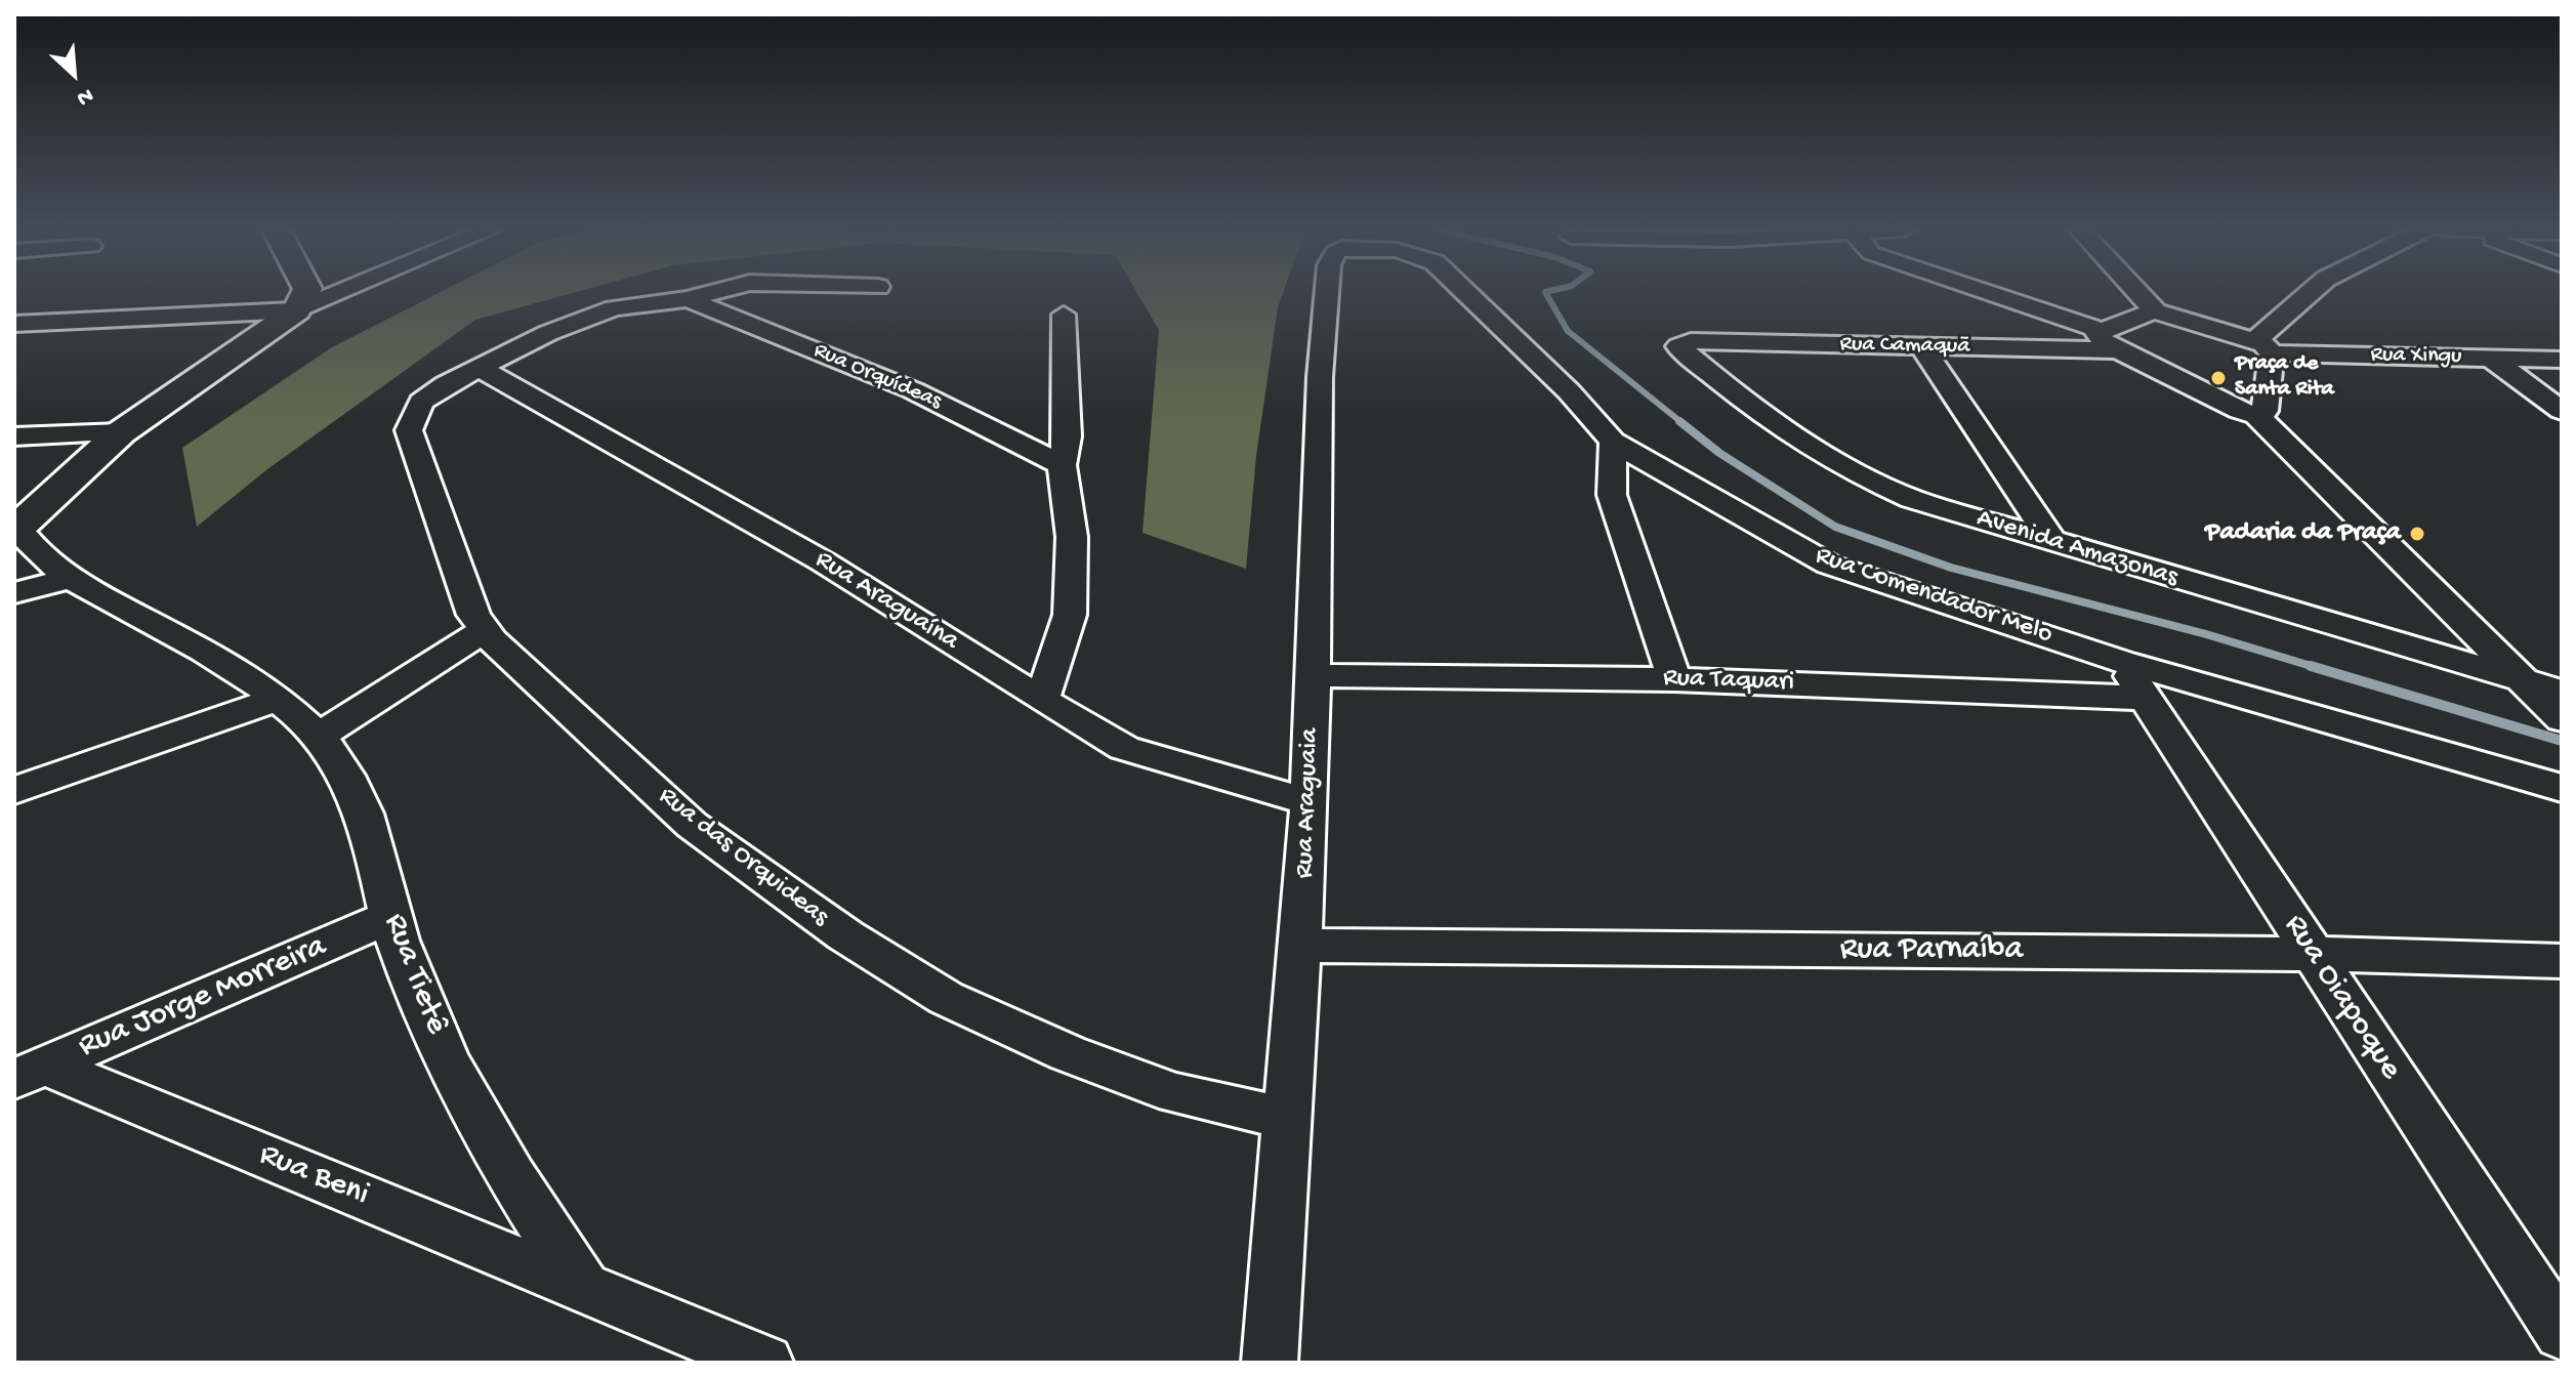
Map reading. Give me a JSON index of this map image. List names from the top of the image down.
{
  "streets": {
    "street": [
      "Rua Camaquã",
      "Rua Xingu",
      "Rua Orquídeas",
      "Avenida Amazonas",
      "Rua Comendador Melo",
      "Rua Araguaína",
      "Rua Taquari",
      "Rua Araguaia",
      "Rua das Orquideas",
      "Rua Parnaíba",
      "Rua Tietê",
      "Rua Jorge Morreira",
      "Rua Oiapoque",
      "Rua Beni"
    ]
  },
  "crossings": [
    ["Rua Camaquã", "Avenida Amazonas"],
    ["Rua Orquídeas", "Rua das Orquideas"],
    ["Rua Comendador Melo", "Rua Taquari"],
    ["Rua Comendador Melo", "Rua Oiapoque"],
    ["Rua Araguaína", "Rua Araguaia"],
    ["Rua Araguaína", "Rua das Orquideas"],
    ["Rua Taquari", "Rua Araguaia"],
    ["Rua Taquari", "Rua Oiapoque"],
    ["Rua Araguaia", "Rua das Orquideas"],
    ["Rua Araguaia", "Rua Parnaíba"],
    ["Rua Parnaíba", "Rua Oiapoque"],
    ["Rua Tietê", "Rua Jorge Morreira"],
    ["Rua Tietê", "Rua Beni"],
    ["Rua Jorge Morreira", "Rua Beni"]
  ],
  "places": ["Praça de Santa Rita", "Padaria da Praça"],
  "north": "bottom right"
}
